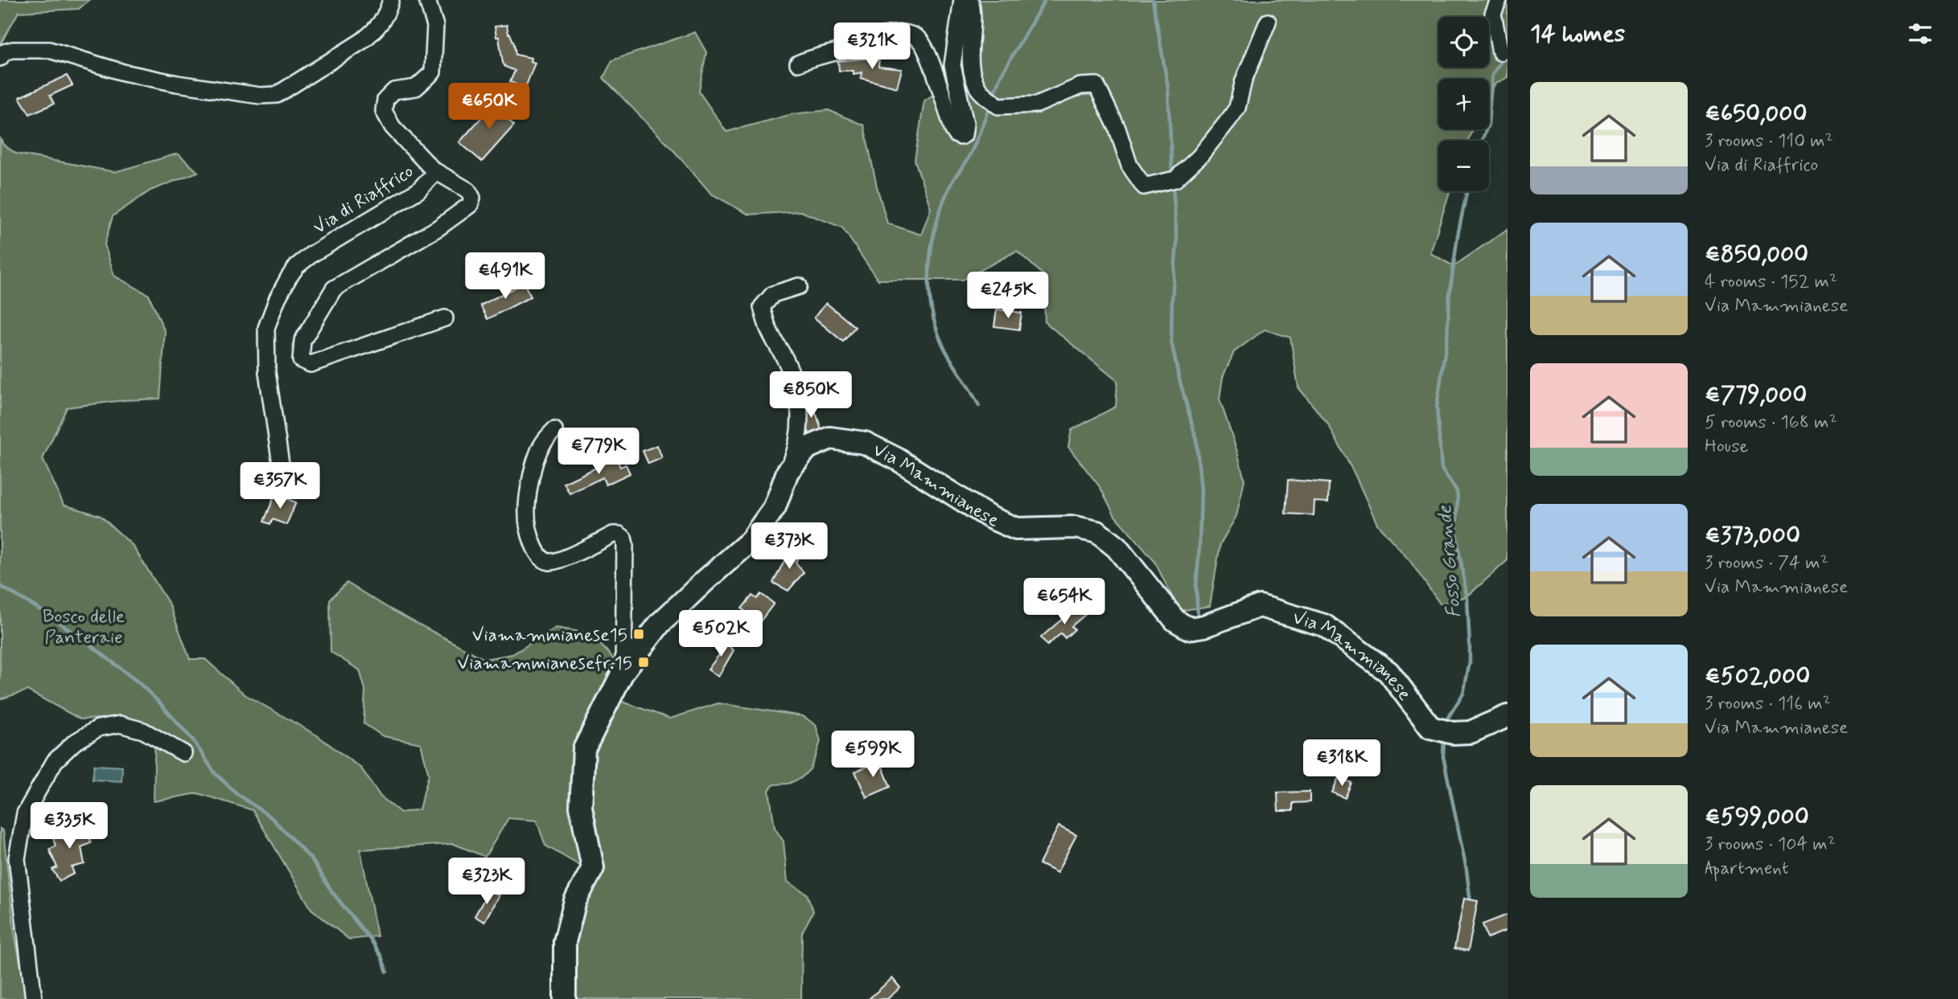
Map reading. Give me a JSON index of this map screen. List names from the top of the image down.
{
  "streets": {
    "main road": ["Via Mammianese"],
    "street": ["Via di Riaffrico"]
  },
  "water": ["Fosso Grande"],
  "parks": ["Bosco delle Panteraie"],
  "places": {
    "transit": ["Viamammianese15", "Viamammianesefr.15"]
  },
  "page": {
    "heading": "14 homes",
    "map_buttons": ["+", "−"],
    "price": [
      "€321K",
      "€650K",
      "€491K",
      "€245K",
      "€850K",
      "€779K",
      "€357K",
      "€373K",
      "€654K",
      "€502K",
      "€599K",
      "€318K",
      "€335K",
      "€323K"
    ],
    "list": [
      {
        "name": "€650,000",
        "note": "3 rooms · 110 m² · Via di Riaffrico"
      },
      {
        "name": "€850,000",
        "note": "4 rooms · 152 m² · Via Mammianese"
      },
      {
        "name": "€779,000",
        "note": "5 rooms · 168 m² · House"
      },
      {
        "name": "€373,000",
        "note": "3 rooms · 74 m² · Via Mammianese"
      },
      {
        "name": "€502,000",
        "note": "3 rooms · 116 m² · Via Mammianese"
      },
      {
        "name": "€599,000",
        "note": "3 rooms · 104 m² · Apartment"
      }
    ]
  }
}
